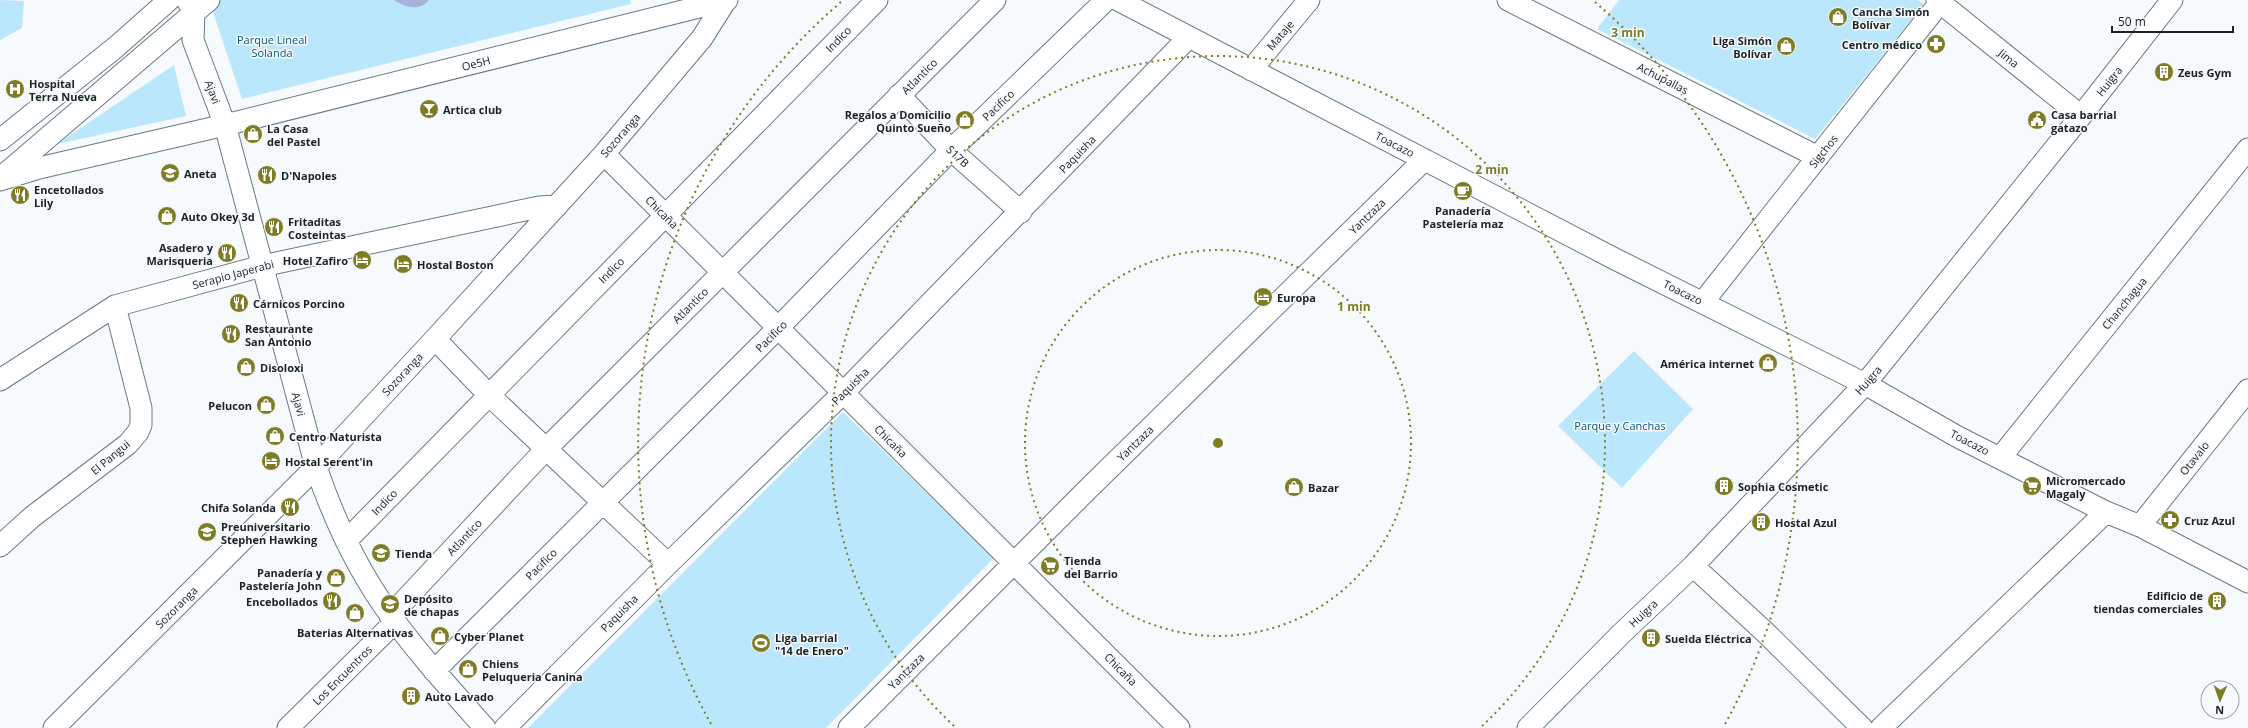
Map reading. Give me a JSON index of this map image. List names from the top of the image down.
{
  "streets": {
    "street": [
      "Mataje",
      "Indico",
      "Jima",
      "Oe5H",
      "Atlantico",
      "Achupallas",
      "Huigra",
      "Ajavi",
      "Pacifico",
      "Sozoranga",
      "Toacazo",
      "Sigchos",
      "Paquisha",
      "S17B",
      "Chicaña",
      "Yantzaza",
      "Serapio Japerabi",
      "Chanchagua",
      "El Pangui",
      "Otavalo",
      "Los Encuentros"
    ]
  },
  "crossings": [
    ["Mataje", "Toacazo"],
    ["Indico", "Ajavi"],
    ["Indico", "Chicaña"],
    ["Jima", "Huigra"],
    ["Jima", "Sigchos"],
    ["Oe5H", "Ajavi"],
    ["Oe5H", "Sozoranga"],
    ["Atlantico", "Ajavi"],
    ["Atlantico", "S17B"],
    ["Atlantico", "Chicaña"],
    ["Atlantico", "Los Encuentros"],
    ["Achupallas", "Sigchos"],
    ["Huigra", "Toacazo"],
    ["Ajavi", "Pacifico"],
    ["Ajavi", "Sozoranga"],
    ["Ajavi", "Serapio Japerabi"],
    ["Ajavi", "Los Encuentros"],
    ["Pacifico", "S17B"],
    ["Pacifico", "Chicaña"],
    ["Sozoranga", "Chicaña"],
    ["Sozoranga", "Serapio Japerabi"],
    ["Toacazo", "Sigchos"],
    ["Toacazo", "Paquisha"],
    ["Toacazo", "Yantzaza"],
    ["Toacazo", "Chanchagua"],
    ["Toacazo", "Otavalo"],
    ["Paquisha", "S17B"],
    ["Paquisha", "Chicaña"],
    ["Chicaña", "Yantzaza"],
    ["Serapio Japerabi", "El Pangui"]
  ],
  "parks": ["Parque Lineal Solanda", "Parque y Canchas"],
  "places": {
    "shop": [
      "Cancha Simón Bolívar",
      "Liga Simón Bolívar",
      "Regalos a Domicilio Quinto Sueño",
      "La Casa del Pastel",
      "Auto Okey 3d",
      "América internet",
      "Disoloxi",
      "Pelucon",
      "Centro Naturista",
      "Bazar",
      "Panadería y Pastelería John",
      "Baterias Alternativas",
      "Cyber Planet",
      "Chiens Peluqueria Canina"
    ],
    "pharmacy": ["Centro médico", "Cruz Azul"],
    "building": [
      "Zeus Gym",
      "Sophia Cosmetic",
      "Hostal Azul",
      "Edificio de tiendas comerciales",
      "Suelda Eléctrica",
      "Auto Lavado"
    ],
    "hospital": ["Hospital Terra Nueva"],
    "bar": ["Artica club"],
    "public building": ["Casa barrial gatazo"],
    "school or university": [
      "Aneta",
      "Preuniversitario Stephen Hawking",
      "Tienda",
      "Depósito de chapas"
    ],
    "restaurant": [
      "D'Napoles",
      "Encetollados Lily",
      "Fritaditas Costeintas",
      "Asadero y Marisqueria",
      "Cárnicos Porcino",
      "Restaurante San Antonio",
      "Chifa Solanda",
      "Encebollados"
    ],
    "cafe": ["Panadería Pastelería maz"],
    "hotel": [
      "Hotel Zafiro",
      "Hostal Boston",
      "Europa",
      "Hostal Serent'in"
    ],
    "supermarket": ["Micromercado Magaly", "Tienda del Barrio"],
    "sports": ["Liga barrial \"14 de Enero\""]
  },
  "scale_bar": "50 m",
  "north": "bottom",
  "rings": ["3 min", "2 min", "1 min"]
}
